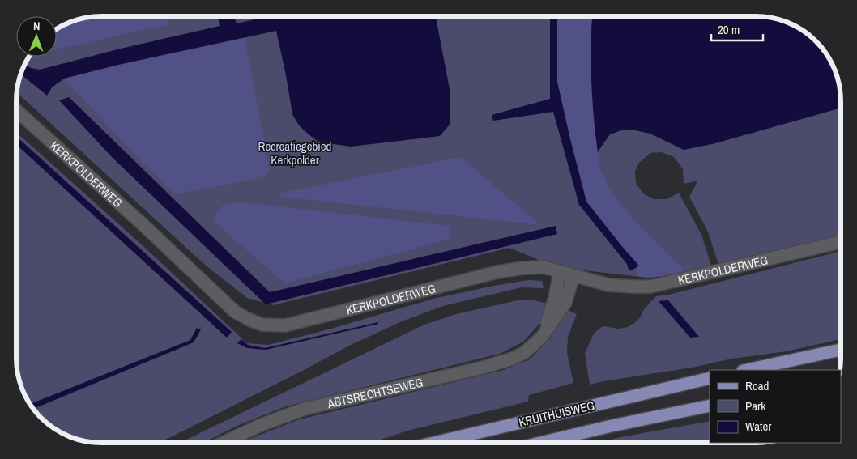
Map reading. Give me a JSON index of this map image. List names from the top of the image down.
{
  "streets": {
    "main road": ["KRUITHUISWEG"],
    "street": ["KERKPOLDERWEG", "ABTSRECHTSEWEG"]
  },
  "crossings": [
    ["KERKPOLDERWEG", "ABTSRECHTSEWEG"]
  ],
  "parks": ["Recreatiegebied Kerkpolder"],
  "legend": ["Road", "Park", "Water"],
  "scale_bar": "20 m",
  "north": "top"
}
